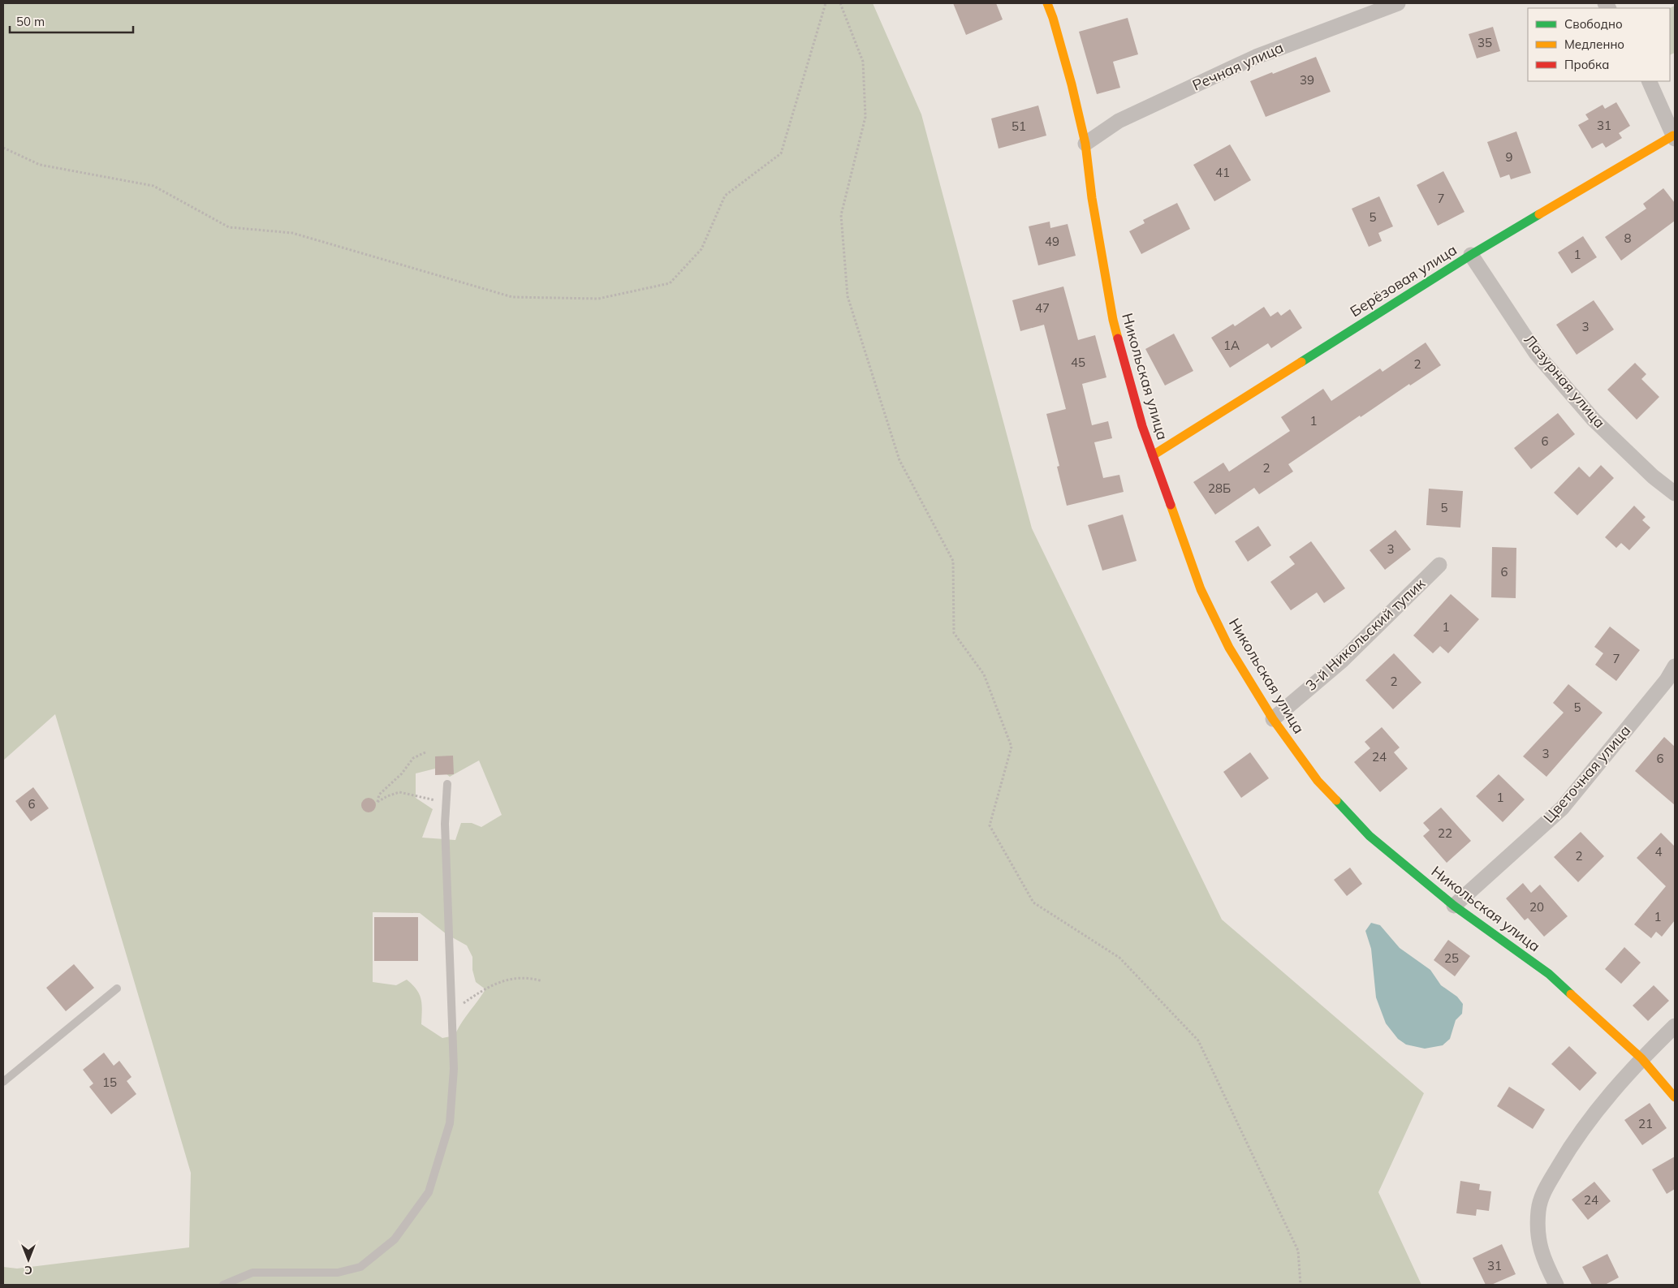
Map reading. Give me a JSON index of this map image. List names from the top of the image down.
{
  "streets": {
    "street": [
      "Речная улица",
      "Берёзовая улица",
      "Никольская улица",
      "Лазурная улица",
      "3-й Никольский тупик",
      "Цветочная улица"
    ]
  },
  "crossings": [
    ["Речная улица", "Никольская улица"],
    ["Берёзовая улица", "Никольская улица"],
    ["Берёзовая улица", "Лазурная улица"],
    ["Никольская улица", "3-й Никольский тупик"],
    ["Никольская улица", "Цветочная улица"]
  ],
  "house_numbers": [
    "35",
    "39",
    "31",
    "51",
    "9",
    "41",
    "7",
    "5",
    "8",
    "49",
    "1",
    "47",
    "3",
    "1А",
    "45",
    "2",
    "1",
    "6",
    "2",
    "28Б",
    "5",
    "3",
    "6",
    "1",
    "7",
    "2",
    "5",
    "3",
    "24",
    "6",
    "1",
    "6",
    "22",
    "4",
    "2",
    "20",
    "1",
    "25",
    "15",
    "21",
    "24",
    "31"
  ],
  "legend": ["Свободно", "Медленно", "Пробка"],
  "scale_bar": "50 m",
  "north": "bottom"
}
